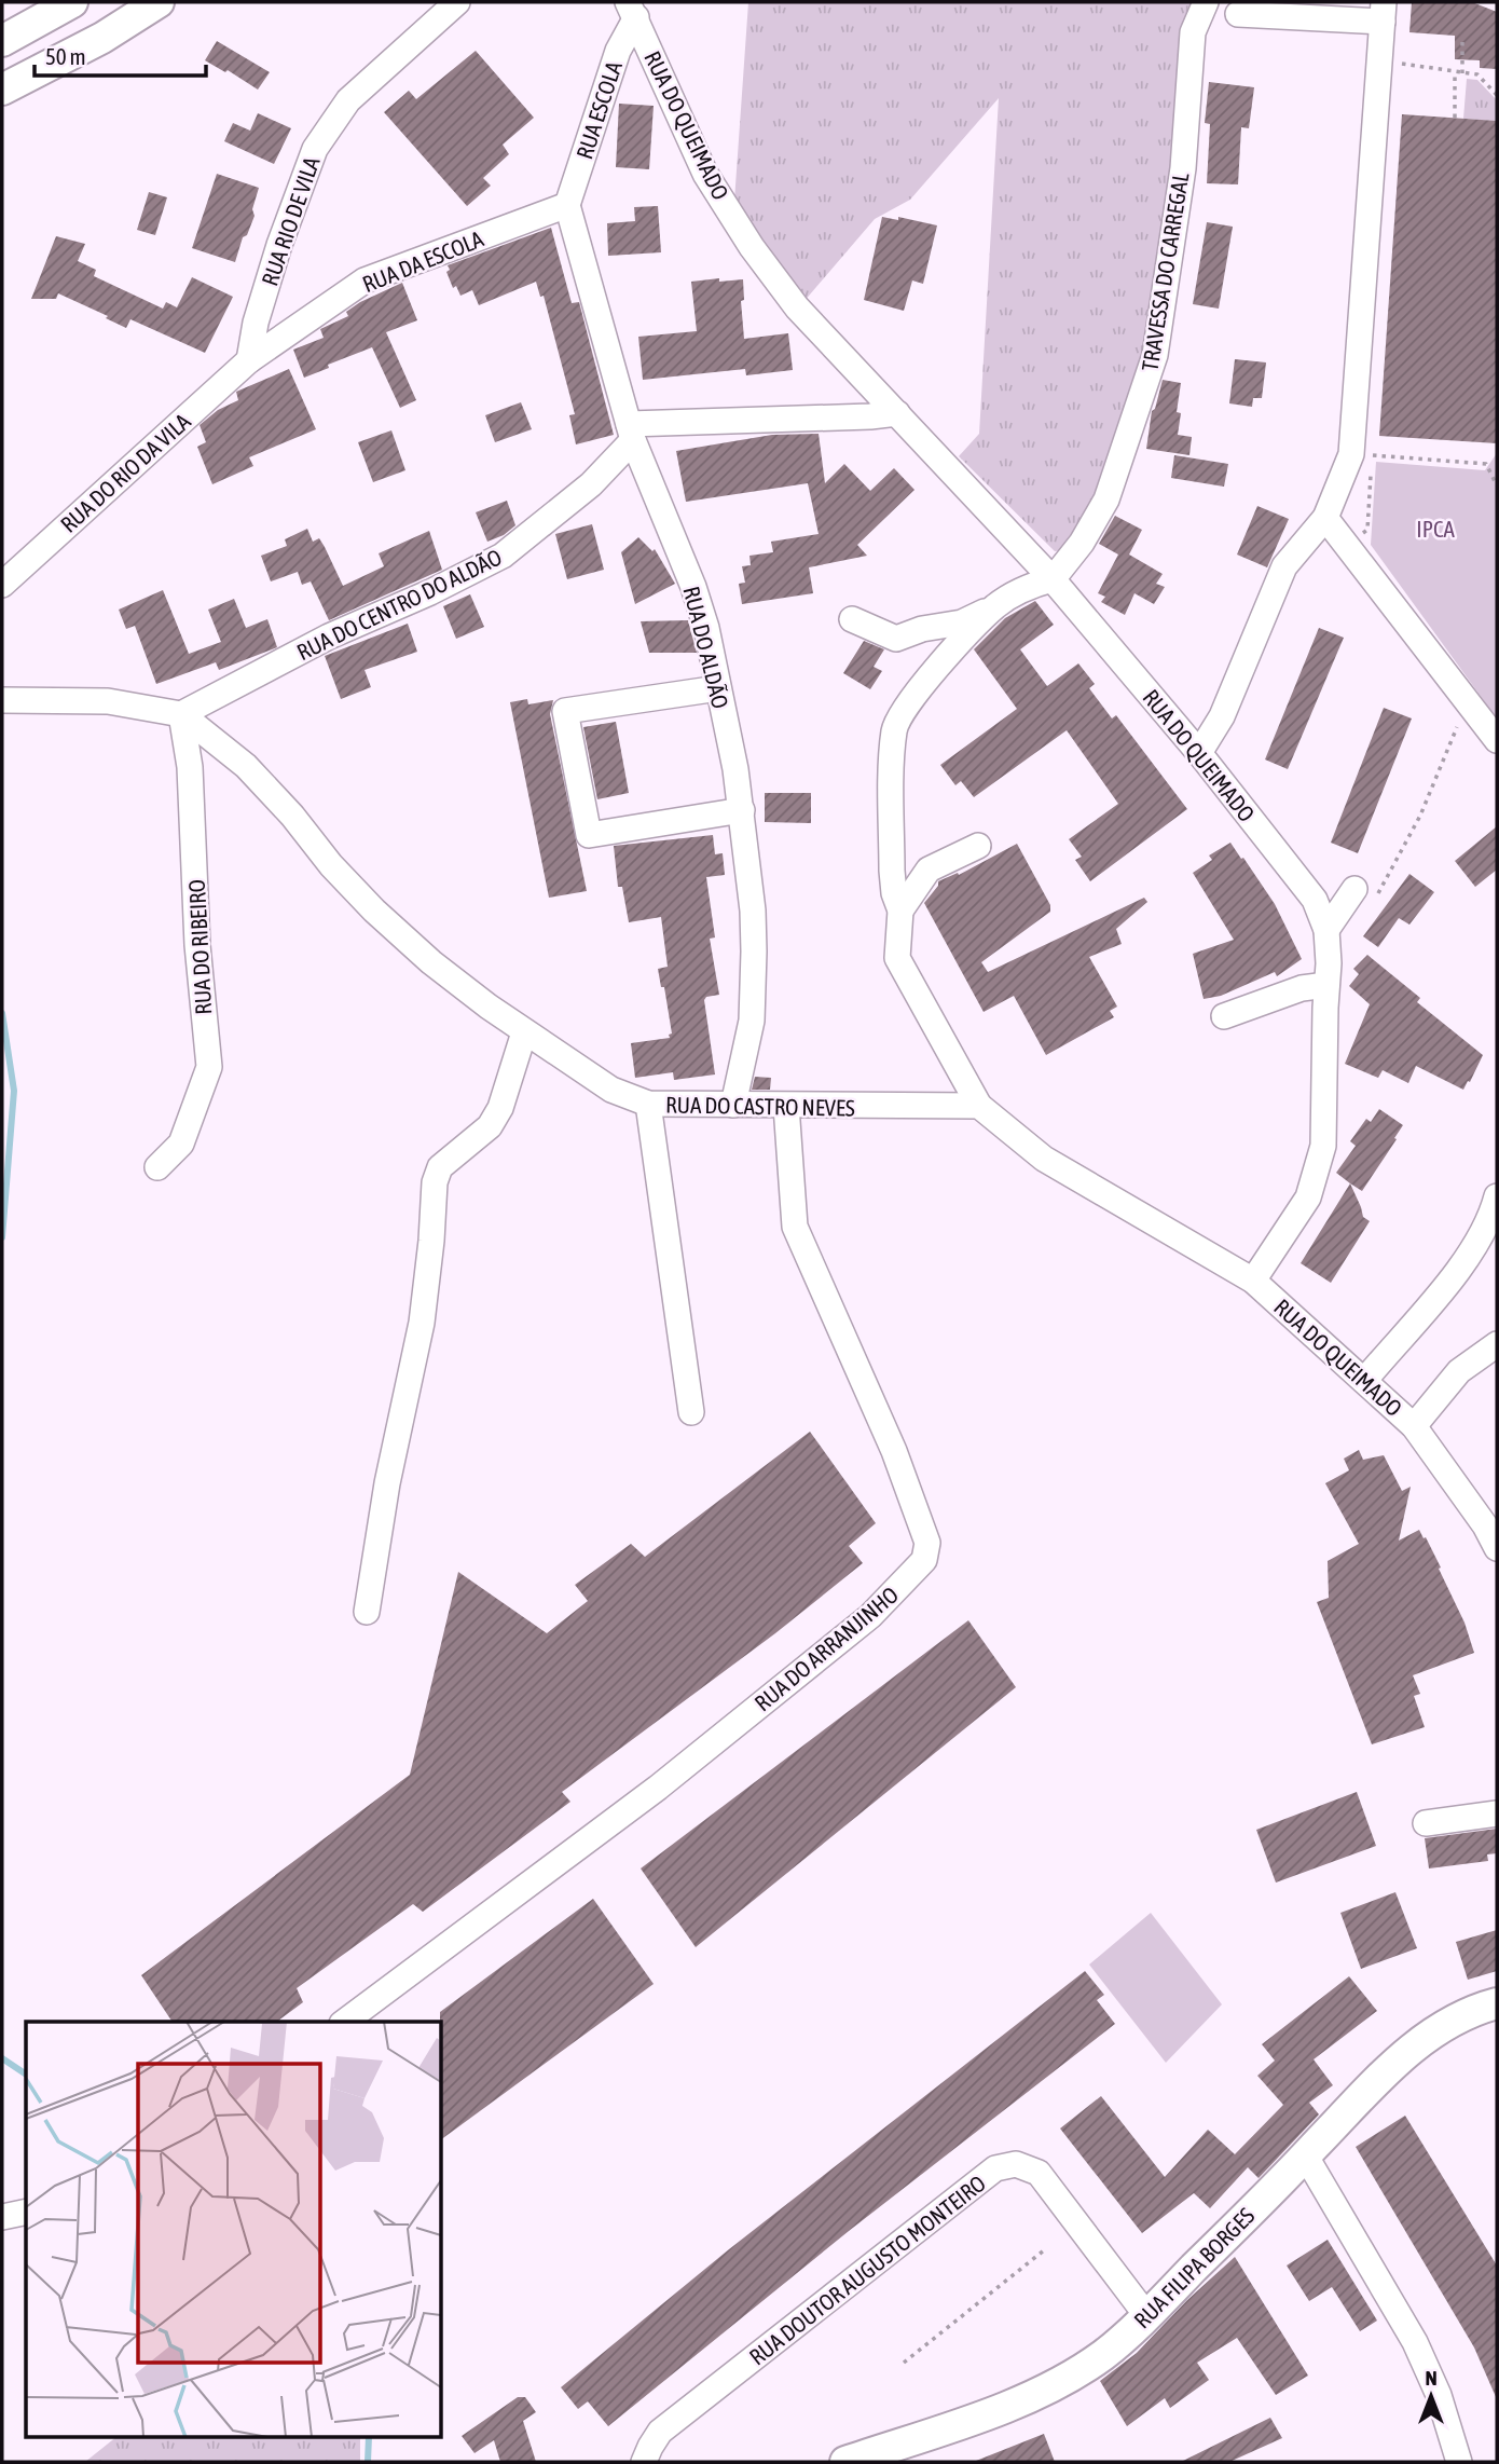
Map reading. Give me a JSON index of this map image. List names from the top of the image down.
{
  "streets": {
    "main road": ["RUA FILIPA BORGES"],
    "street": [
      "RUA ESCOLA",
      "RUA DO QUEIMADO",
      "RUA RIO DE VILA",
      "RUA DA ESCOLA",
      "TRAVESSA DO CARREGAL",
      "RUA DO RIO DA VILA",
      "RUA DO CENTRO DO ALDÃO",
      "RUA DO ALDÃO",
      "RUA DO RIBEIRO",
      "RUA DO CASTRO NEVES",
      "RUA DO ARRANJINHO",
      "RUA DOUTOR AUGUSTO MONTEIRO"
    ]
  },
  "crossings": [
    ["RUA ESCOLA", "RUA DO QUEIMADO"],
    ["RUA ESCOLA", "RUA DA ESCOLA"],
    ["RUA ESCOLA", "RUA DO ALDÃO"],
    ["RUA DO QUEIMADO", "TRAVESSA DO CARREGAL"],
    ["RUA RIO DE VILA", "RUA DA ESCOLA"],
    ["RUA RIO DE VILA", "RUA DO RIO DA VILA"],
    ["RUA DA ESCOLA", "RUA DO RIO DA VILA"],
    ["RUA DA ESCOLA", "RUA DO ALDÃO"],
    ["RUA DO CENTRO DO ALDÃO", "RUA DO ALDÃO"],
    ["RUA DO CENTRO DO ALDÃO", "RUA DO RIBEIRO"],
    ["RUA DO CENTRO DO ALDÃO", "RUA DO CASTRO NEVES"],
    ["RUA DO ALDÃO", "RUA DO CASTRO NEVES"],
    ["RUA DO RIBEIRO", "RUA DO CASTRO NEVES"],
    ["RUA DO CASTRO NEVES", "RUA DO ARRANJINHO"],
    ["RUA FILIPA BORGES", "RUA DOUTOR AUGUSTO MONTEIRO"]
  ],
  "parks": ["IPCA"],
  "scale_bar": "50 m",
  "north": "top"
}
